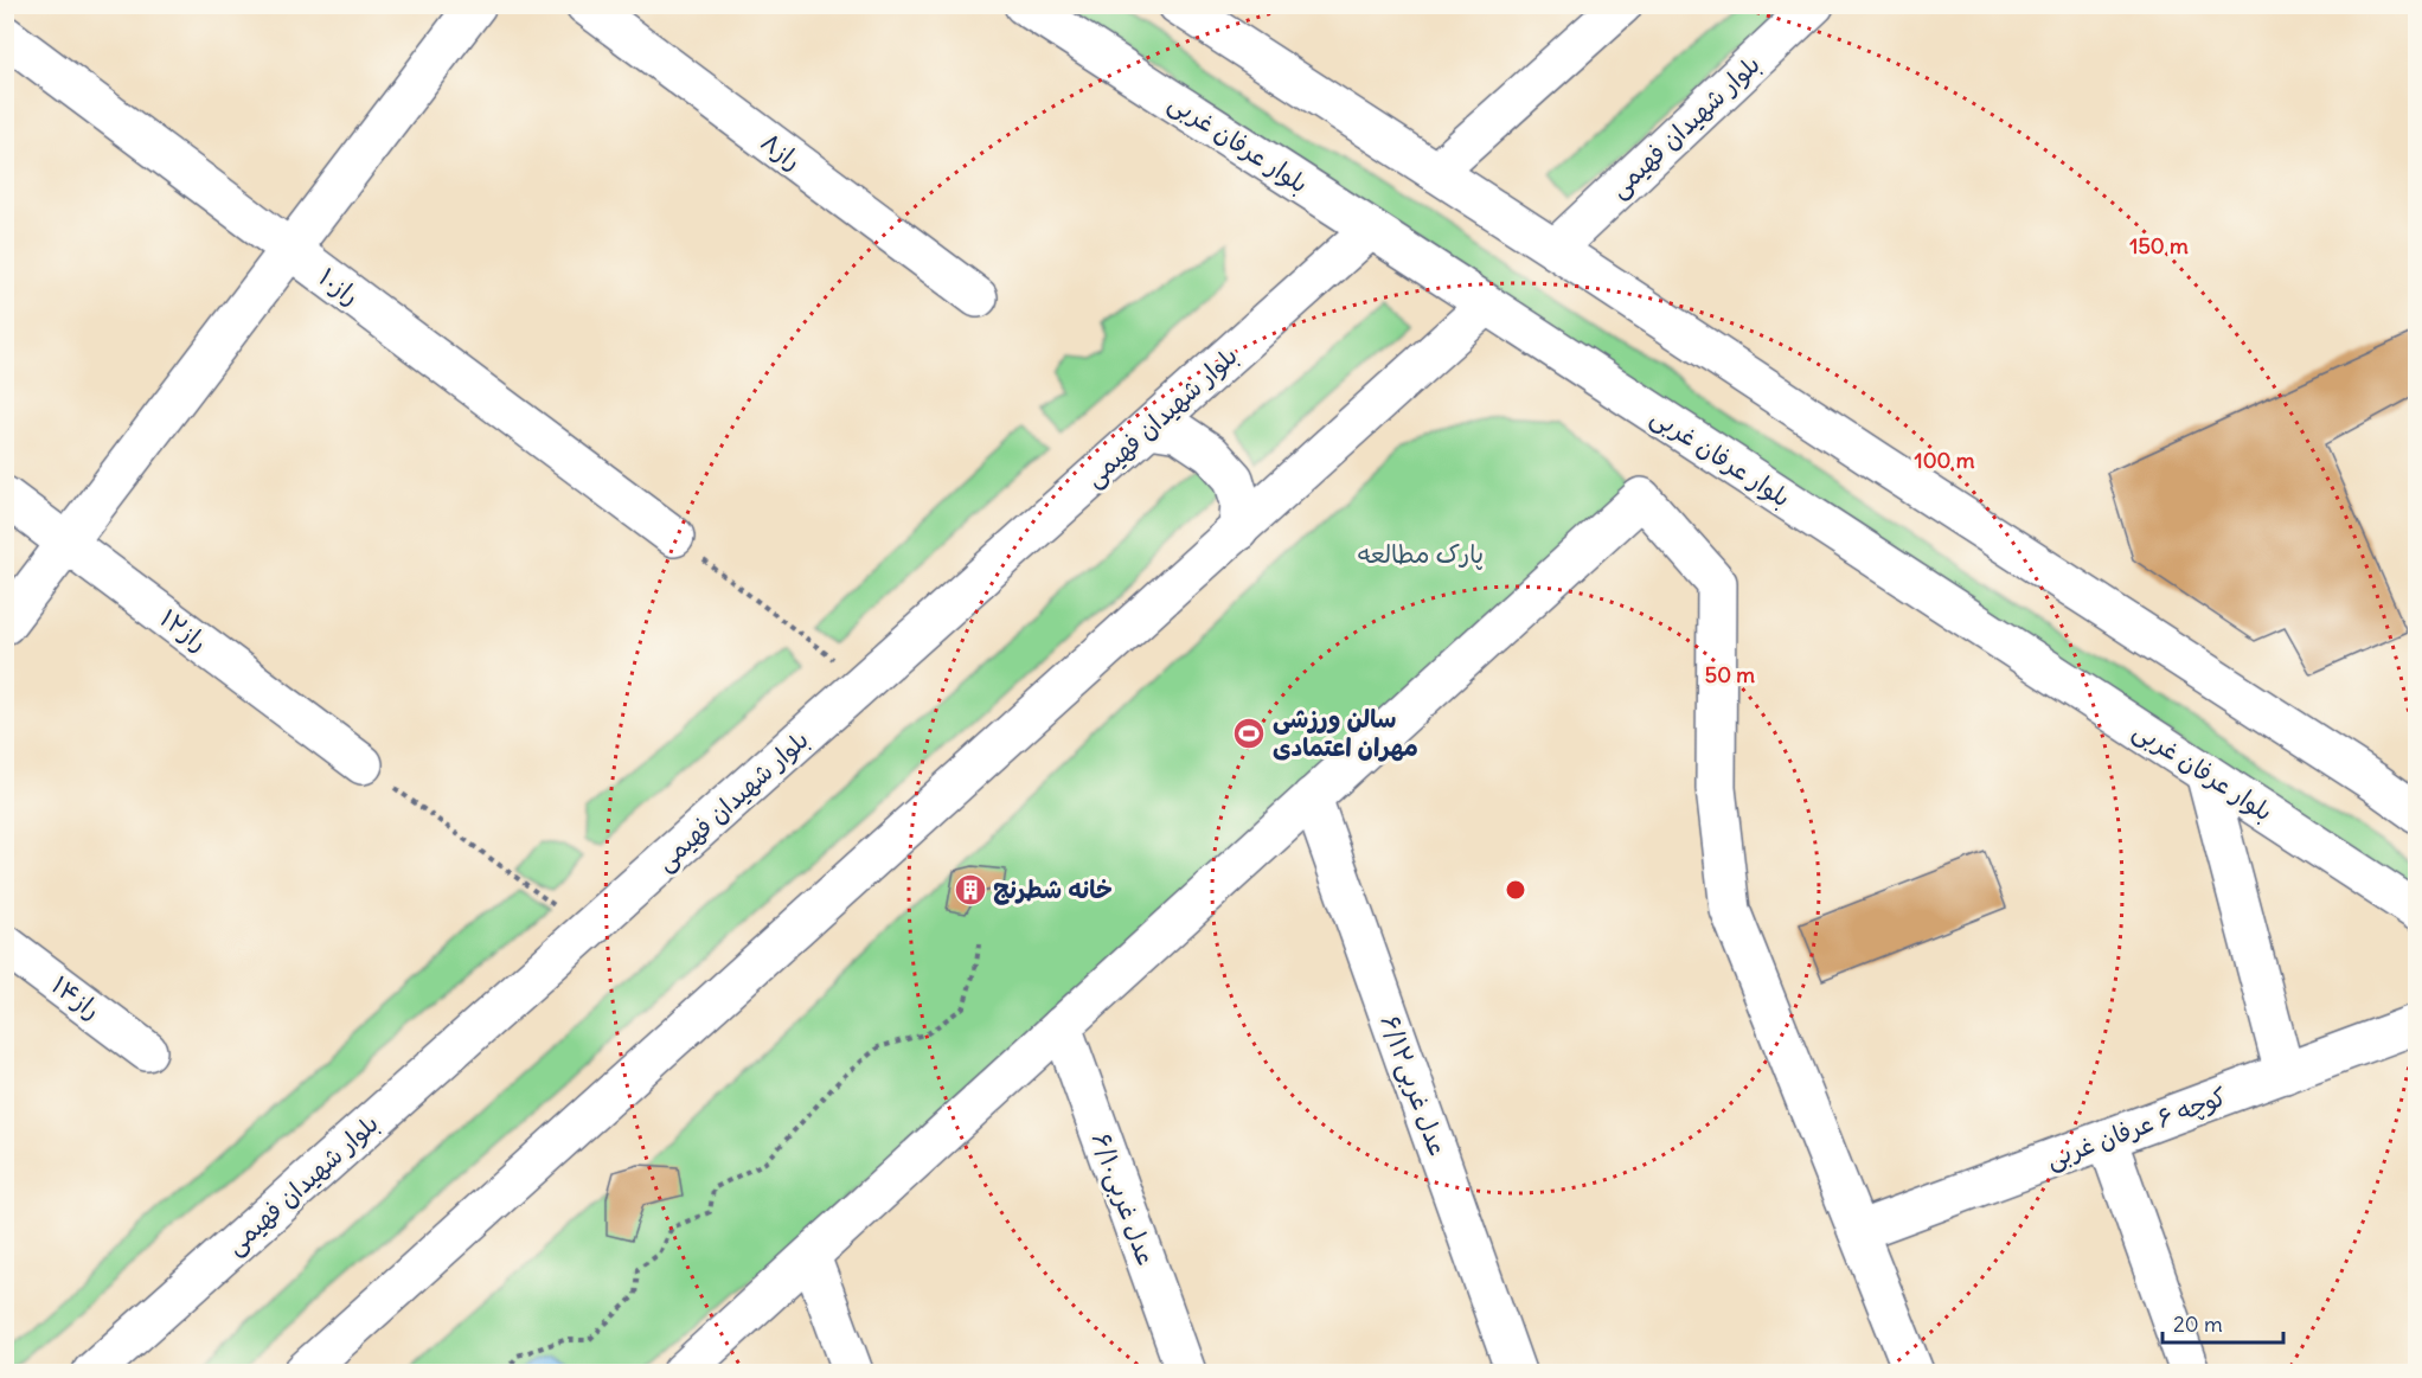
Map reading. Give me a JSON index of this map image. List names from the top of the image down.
{
  "streets": {
    "street": [
      "بلوار شهیدان فهیمی",
      "بلوار عرفان غربی",
      "راز۸",
      "راز۱۰",
      "راز۱۲",
      "راز۱۴",
      "۶/۱۲عدل غربی",
      "کوچه ۶ عرفان غربی",
      "۶/۱۰عدل غربی"
    ]
  },
  "crossings": [
    ["بلوار شهیدان فهیمی", "بلوار عرفان غربی"]
  ],
  "parks": ["پارک مطالعه"],
  "places": {
    "sports": ["سالن ورزشی مهران اعتمادی"],
    "building": ["خانه شطرنج"]
  },
  "scale_bar": "20 m",
  "rings": ["150 m", "100 m", "50 m"]
}
